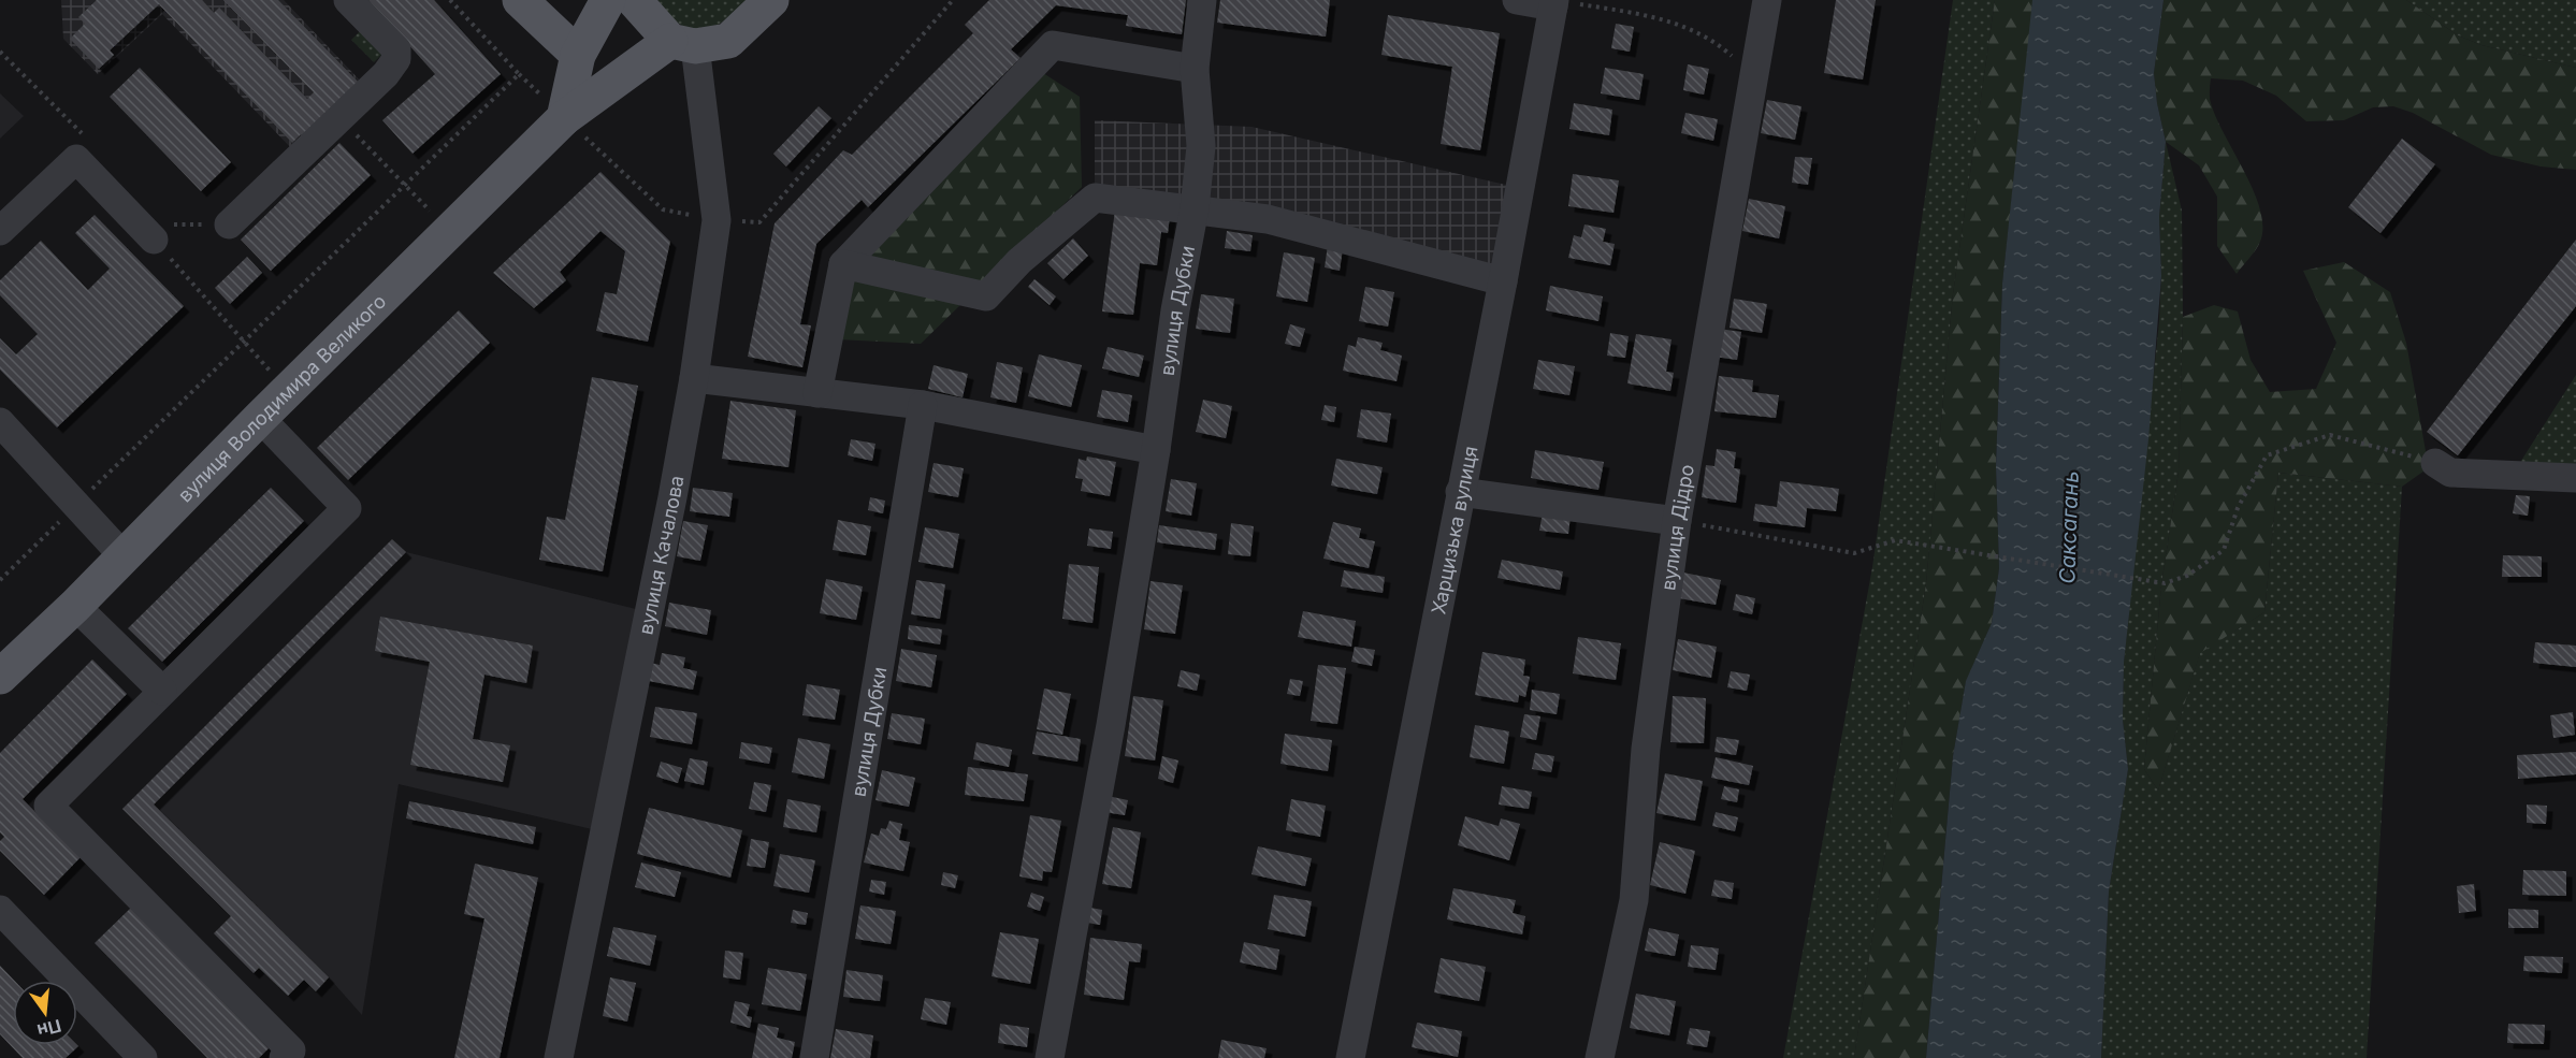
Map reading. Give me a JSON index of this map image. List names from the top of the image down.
{
  "streets": {
    "main road": ["вулиця Володимира Великого"],
    "street": [
      "вулиця Дубки",
      "вулиця Дідро",
      "Харцизька вулиця",
      "вулиця Качалова"
    ]
  },
  "crossings": [
    ["вулиця Володимира Великого", "вулиця Качалова"]
  ],
  "water": ["Саксагань"],
  "north": "bottom"
}
